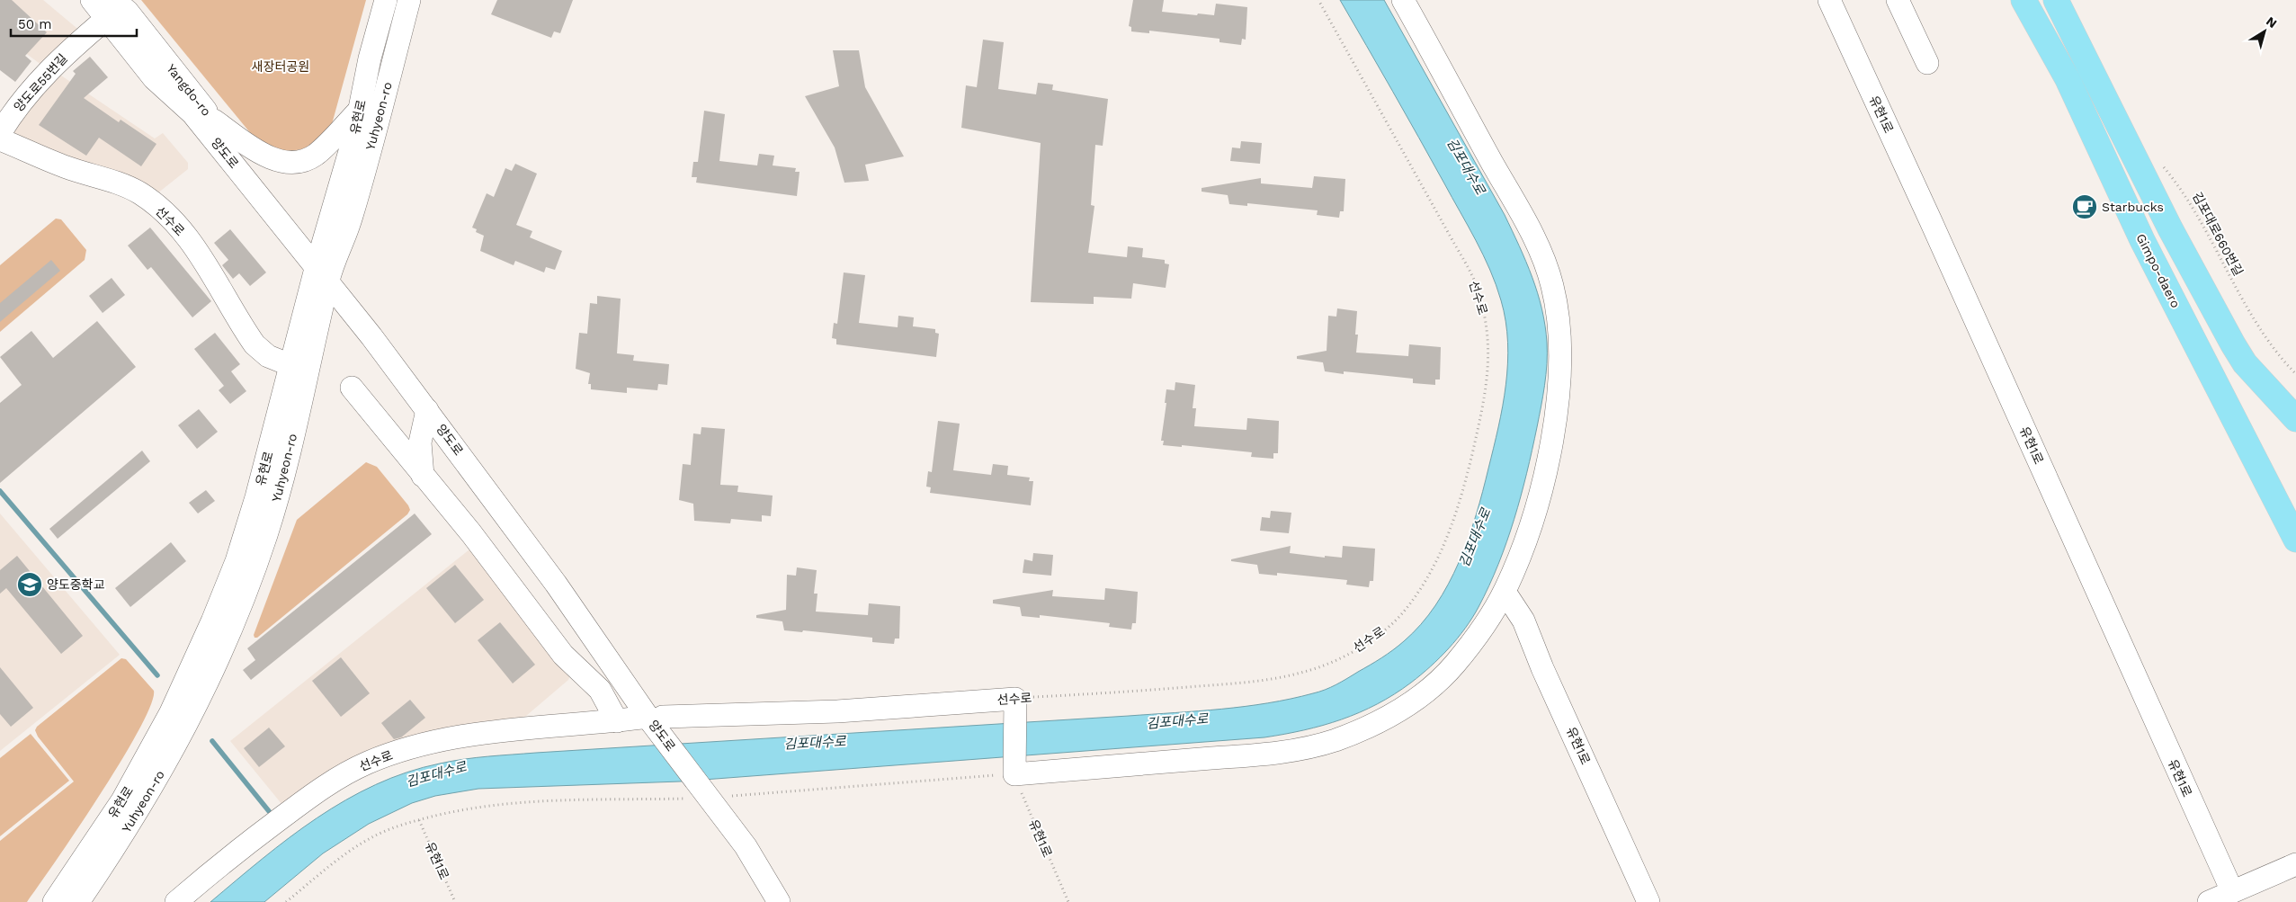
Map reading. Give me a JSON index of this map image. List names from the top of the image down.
{
  "streets": {
    "main road": ["Gimpo-daero"],
    "street": [
      "양도로55번길",
      "Yangdo-ro",
      "유현1로",
      "Yuhyeon-ro",
      "유현로",
      "양도로",
      "선수로"
    ],
    "path": ["김포대로660번길"]
  },
  "crossings": [
    ["양도로55번길", "Yangdo-ro"],
    ["양도로55번길", "양도로"],
    ["Yangdo-ro", "Yuhyeon-ro"],
    ["Yangdo-ro", "유현로"],
    ["Yangdo-ro", "양도로"],
    ["Yuhyeon-ro", "유현로"],
    ["Yuhyeon-ro", "양도로"],
    ["유현로", "양도로"],
    ["유현로", "선수로"],
    ["양도로", "선수로"]
  ],
  "water": ["김포대수로"],
  "parks": ["새장터공원"],
  "places": {
    "cafe": ["Starbucks"],
    "school or university": ["양도중학교"]
  },
  "scale_bar": "50 m",
  "north": "top right"
}
